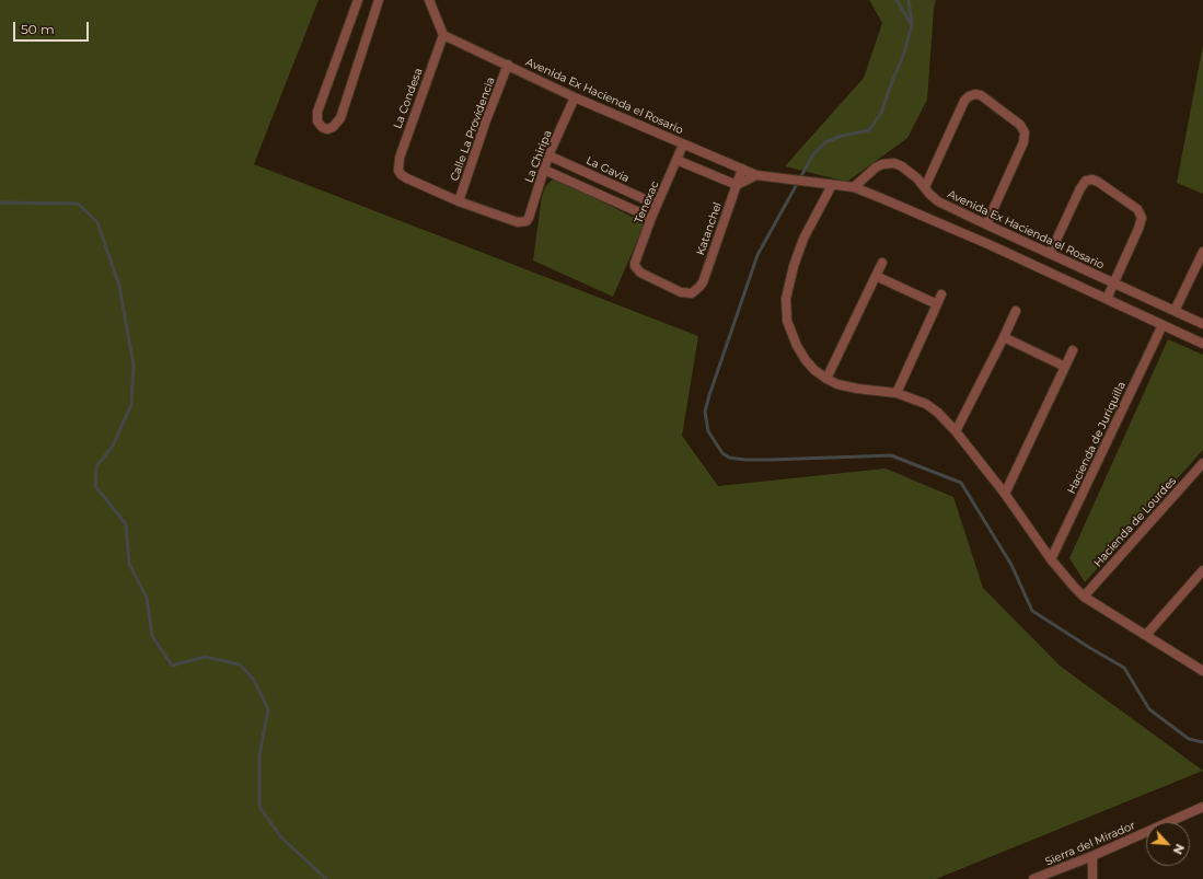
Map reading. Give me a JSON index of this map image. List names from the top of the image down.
{
  "streets": {
    "street": [
      "Avenida Ex Hacienda el Rosario",
      "La Condesa",
      "Calle La Providencia",
      "La Chiripa",
      "La Gavia",
      "Tenexac",
      "Katanchel",
      "Hacienda de Juriquilla",
      "Hacienda de Lourdes",
      "Sierra del Mirador"
    ]
  },
  "crossings": [
    ["Avenida Ex Hacienda el Rosario", "La Condesa"],
    ["Avenida Ex Hacienda el Rosario", "Calle La Providencia"],
    ["Avenida Ex Hacienda el Rosario", "La Chiripa"],
    ["Avenida Ex Hacienda el Rosario", "Tenexac"],
    ["Avenida Ex Hacienda el Rosario", "Katanchel"],
    ["Avenida Ex Hacienda el Rosario", "Hacienda de Juriquilla"],
    ["La Condesa", "Calle La Providencia"],
    ["La Condesa", "La Chiripa"],
    ["Calle La Providencia", "La Chiripa"],
    ["La Chiripa", "La Gavia"],
    ["La Gavia", "Tenexac"],
    ["Tenexac", "Katanchel"]
  ],
  "scale_bar": "50 m",
  "north": "bottom right"
}
